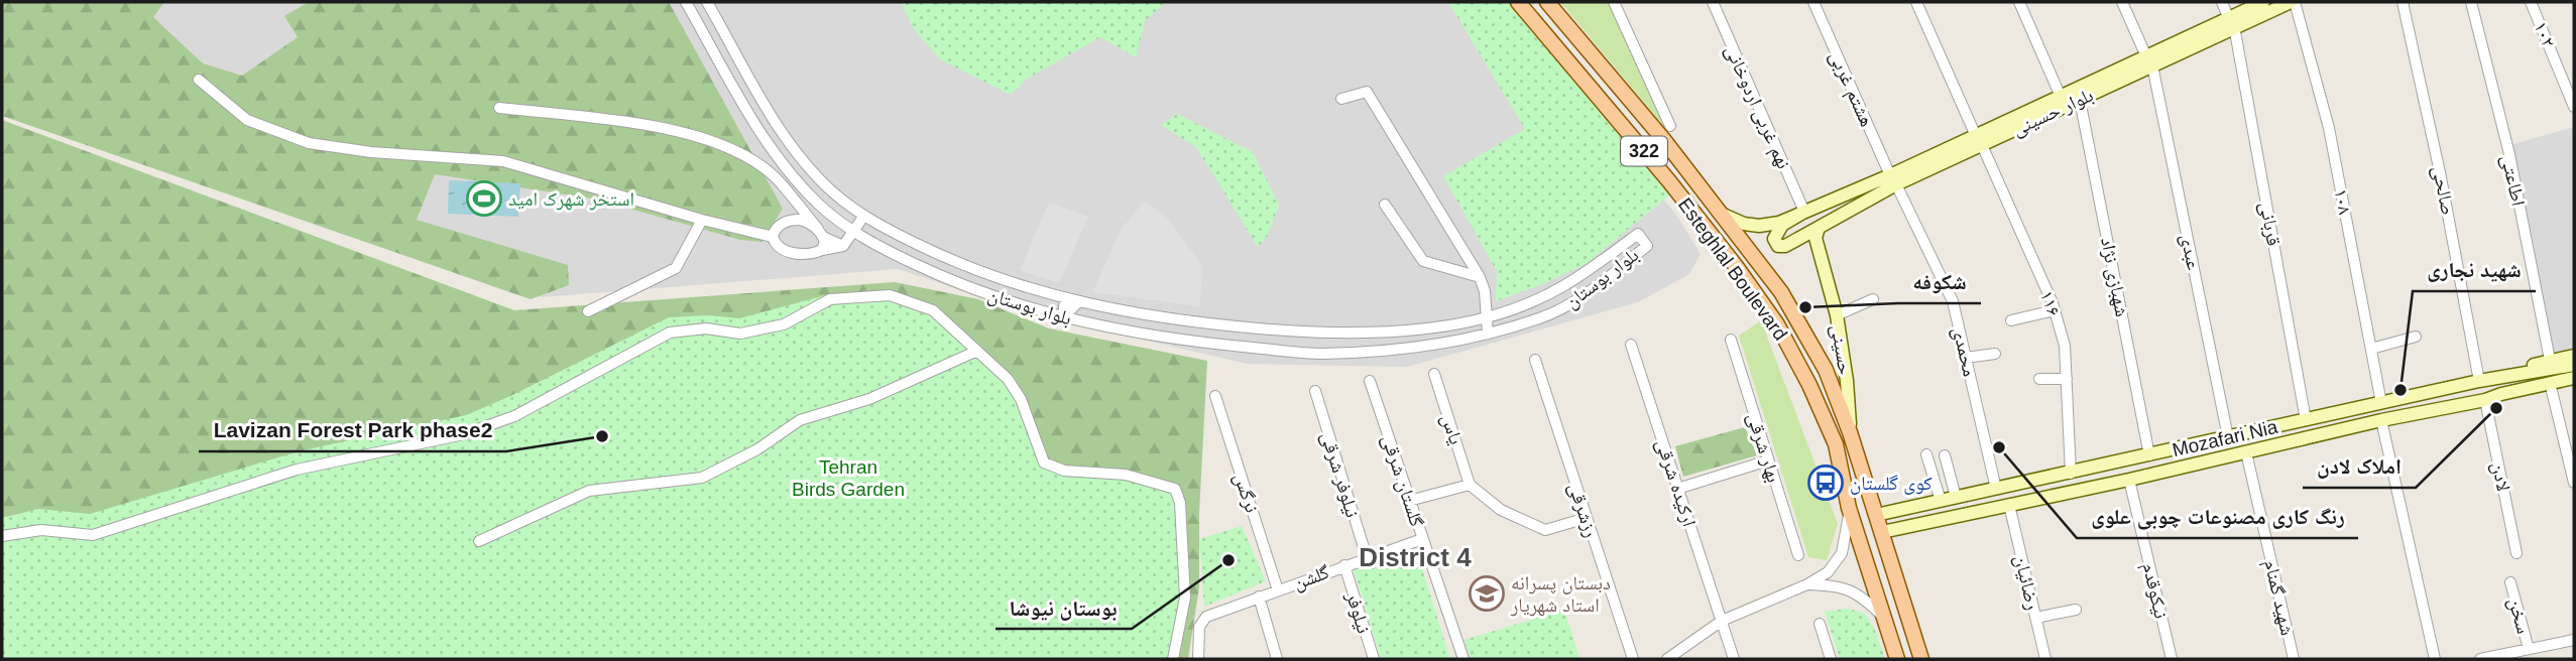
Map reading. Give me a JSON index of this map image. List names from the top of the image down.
{
  "streets": {
    "main road": [
      "بلوار حسینی",
      "322",
      "Esteghlal Boulevard",
      "حسینی",
      "Mozafari Nia"
    ],
    "street": [
      "۱۰۲",
      "هشتم غربی",
      "نهم غربی اردوخانی",
      "اطاعتی",
      "صالحی",
      "۱۰۸",
      "قربانی",
      "عبدی",
      "شهبازی نژاد",
      "بلوار بوستان",
      "۱۱۶",
      "محمدی",
      "یاس",
      "بهار شرقی",
      "نیلوفر شرقی",
      "لادن",
      "گلستان شرقی",
      "ارکیده شرقی",
      "نرگس",
      "رزشرقی",
      "گلشن",
      "رضائیان",
      "نیکوقدم",
      "شهید گمنام",
      "نیلوفر",
      "سخن"
    ]
  },
  "crossings": [
    ["هشتم غربی", "بلوار حسینی"],
    ["هشتم غربی", "محمدی"],
    ["نهم غربی اردوخانی", "بلوار حسینی"],
    ["بلوار حسینی", "۱۰۸"],
    ["بلوار حسینی", "قربانی"],
    ["بلوار حسینی", "عبدی"],
    ["بلوار حسینی", "شهبازی نژاد"],
    ["بلوار حسینی", "۱۱۶"],
    ["بلوار حسینی", "حسینی"],
    ["بلوار حسینی", "محمدی"],
    ["صالحی", "Mozafari Nia"],
    ["۱۰۸", "Mozafari Nia"],
    ["قربانی", "Mozafari Nia"],
    ["عبدی", "Mozafari Nia"],
    ["Esteghlal Boulevard", "حسینی"],
    ["Esteghlal Boulevard", "Mozafari Nia"],
    ["شهبازی نژاد", "Mozafari Nia"],
    ["۱۱۶", "Mozafari Nia"],
    ["محمدی", "Mozafari Nia"],
    ["Mozafari Nia", "لادن"],
    ["Mozafari Nia", "رضائیان"],
    ["Mozafari Nia", "نیکوقدم"],
    ["Mozafari Nia", "شهید گمنام"],
    ["نیلوفر شرقی", "گلشن"],
    ["گلستان شرقی", "گلشن"],
    ["نرگس", "گلشن"],
    ["گلشن", "نیلوفر"]
  ],
  "districts": ["District 4"],
  "parks": ["Tehran Birds Garden"],
  "places": {
    "sports": ["استخر شهرک امید"],
    "other": [
      "شکوفه",
      "شهید نجاری",
      "املاک لادن",
      "Lavizan Forest Park phase2",
      "رنگ کاری مصنوعات چوبی علوی",
      "بوستان نیوشا"
    ],
    "bus stop": ["کوی گلستان"],
    "school or university": ["دبستان پسرانه استاد شهريار"]
  }
}
